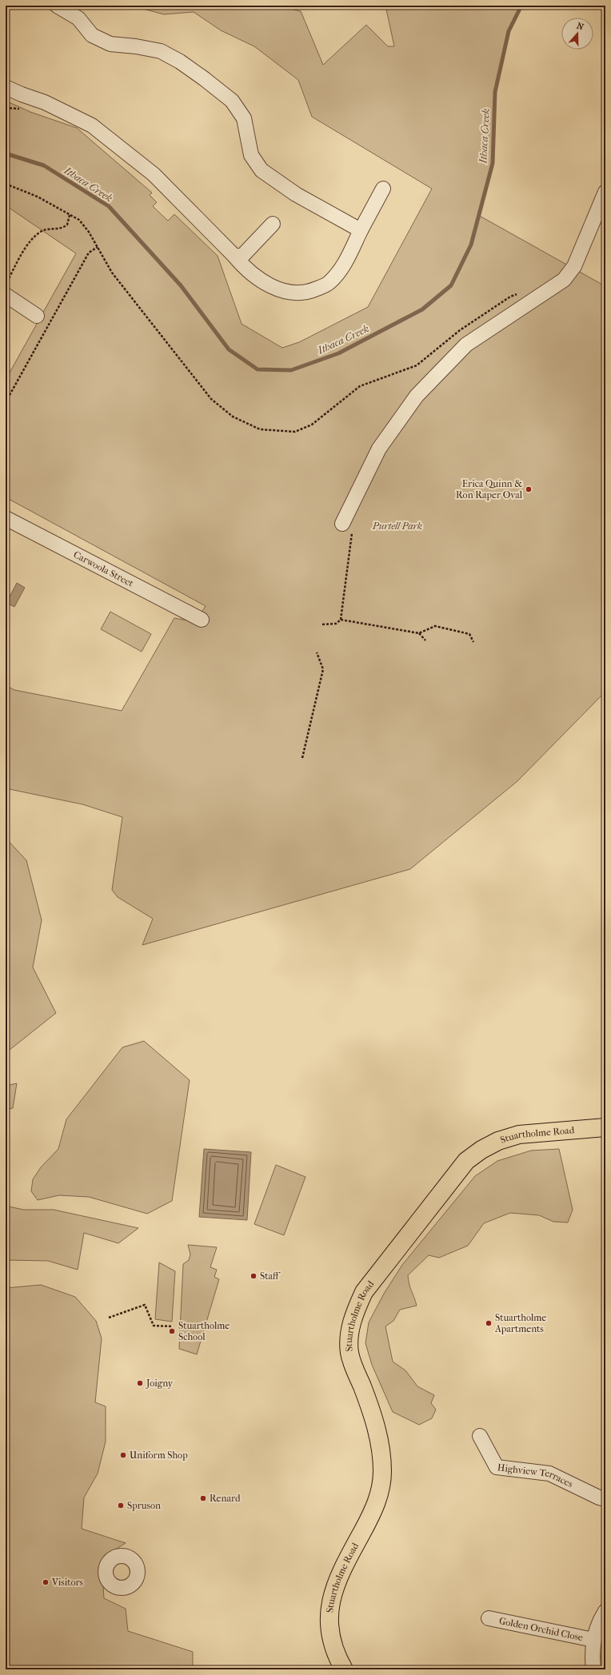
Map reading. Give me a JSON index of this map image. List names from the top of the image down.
{
  "streets": {
    "main road": ["Stuartholme Road"],
    "street": ["Carwoola Street", "Highview Terraces", "Golden Orchid Close"]
  },
  "water": ["Ithaca Creek"],
  "parks": ["Purtell Park"],
  "places": [
    "Erica Quinn & Ron Raper Oval",
    "Staff",
    "Stuartholme Apartments",
    "Stuartholme School",
    "Joigny",
    "Uniform Shop",
    "Renard",
    "Spruson",
    "Visitors"
  ],
  "north": "top"
}
